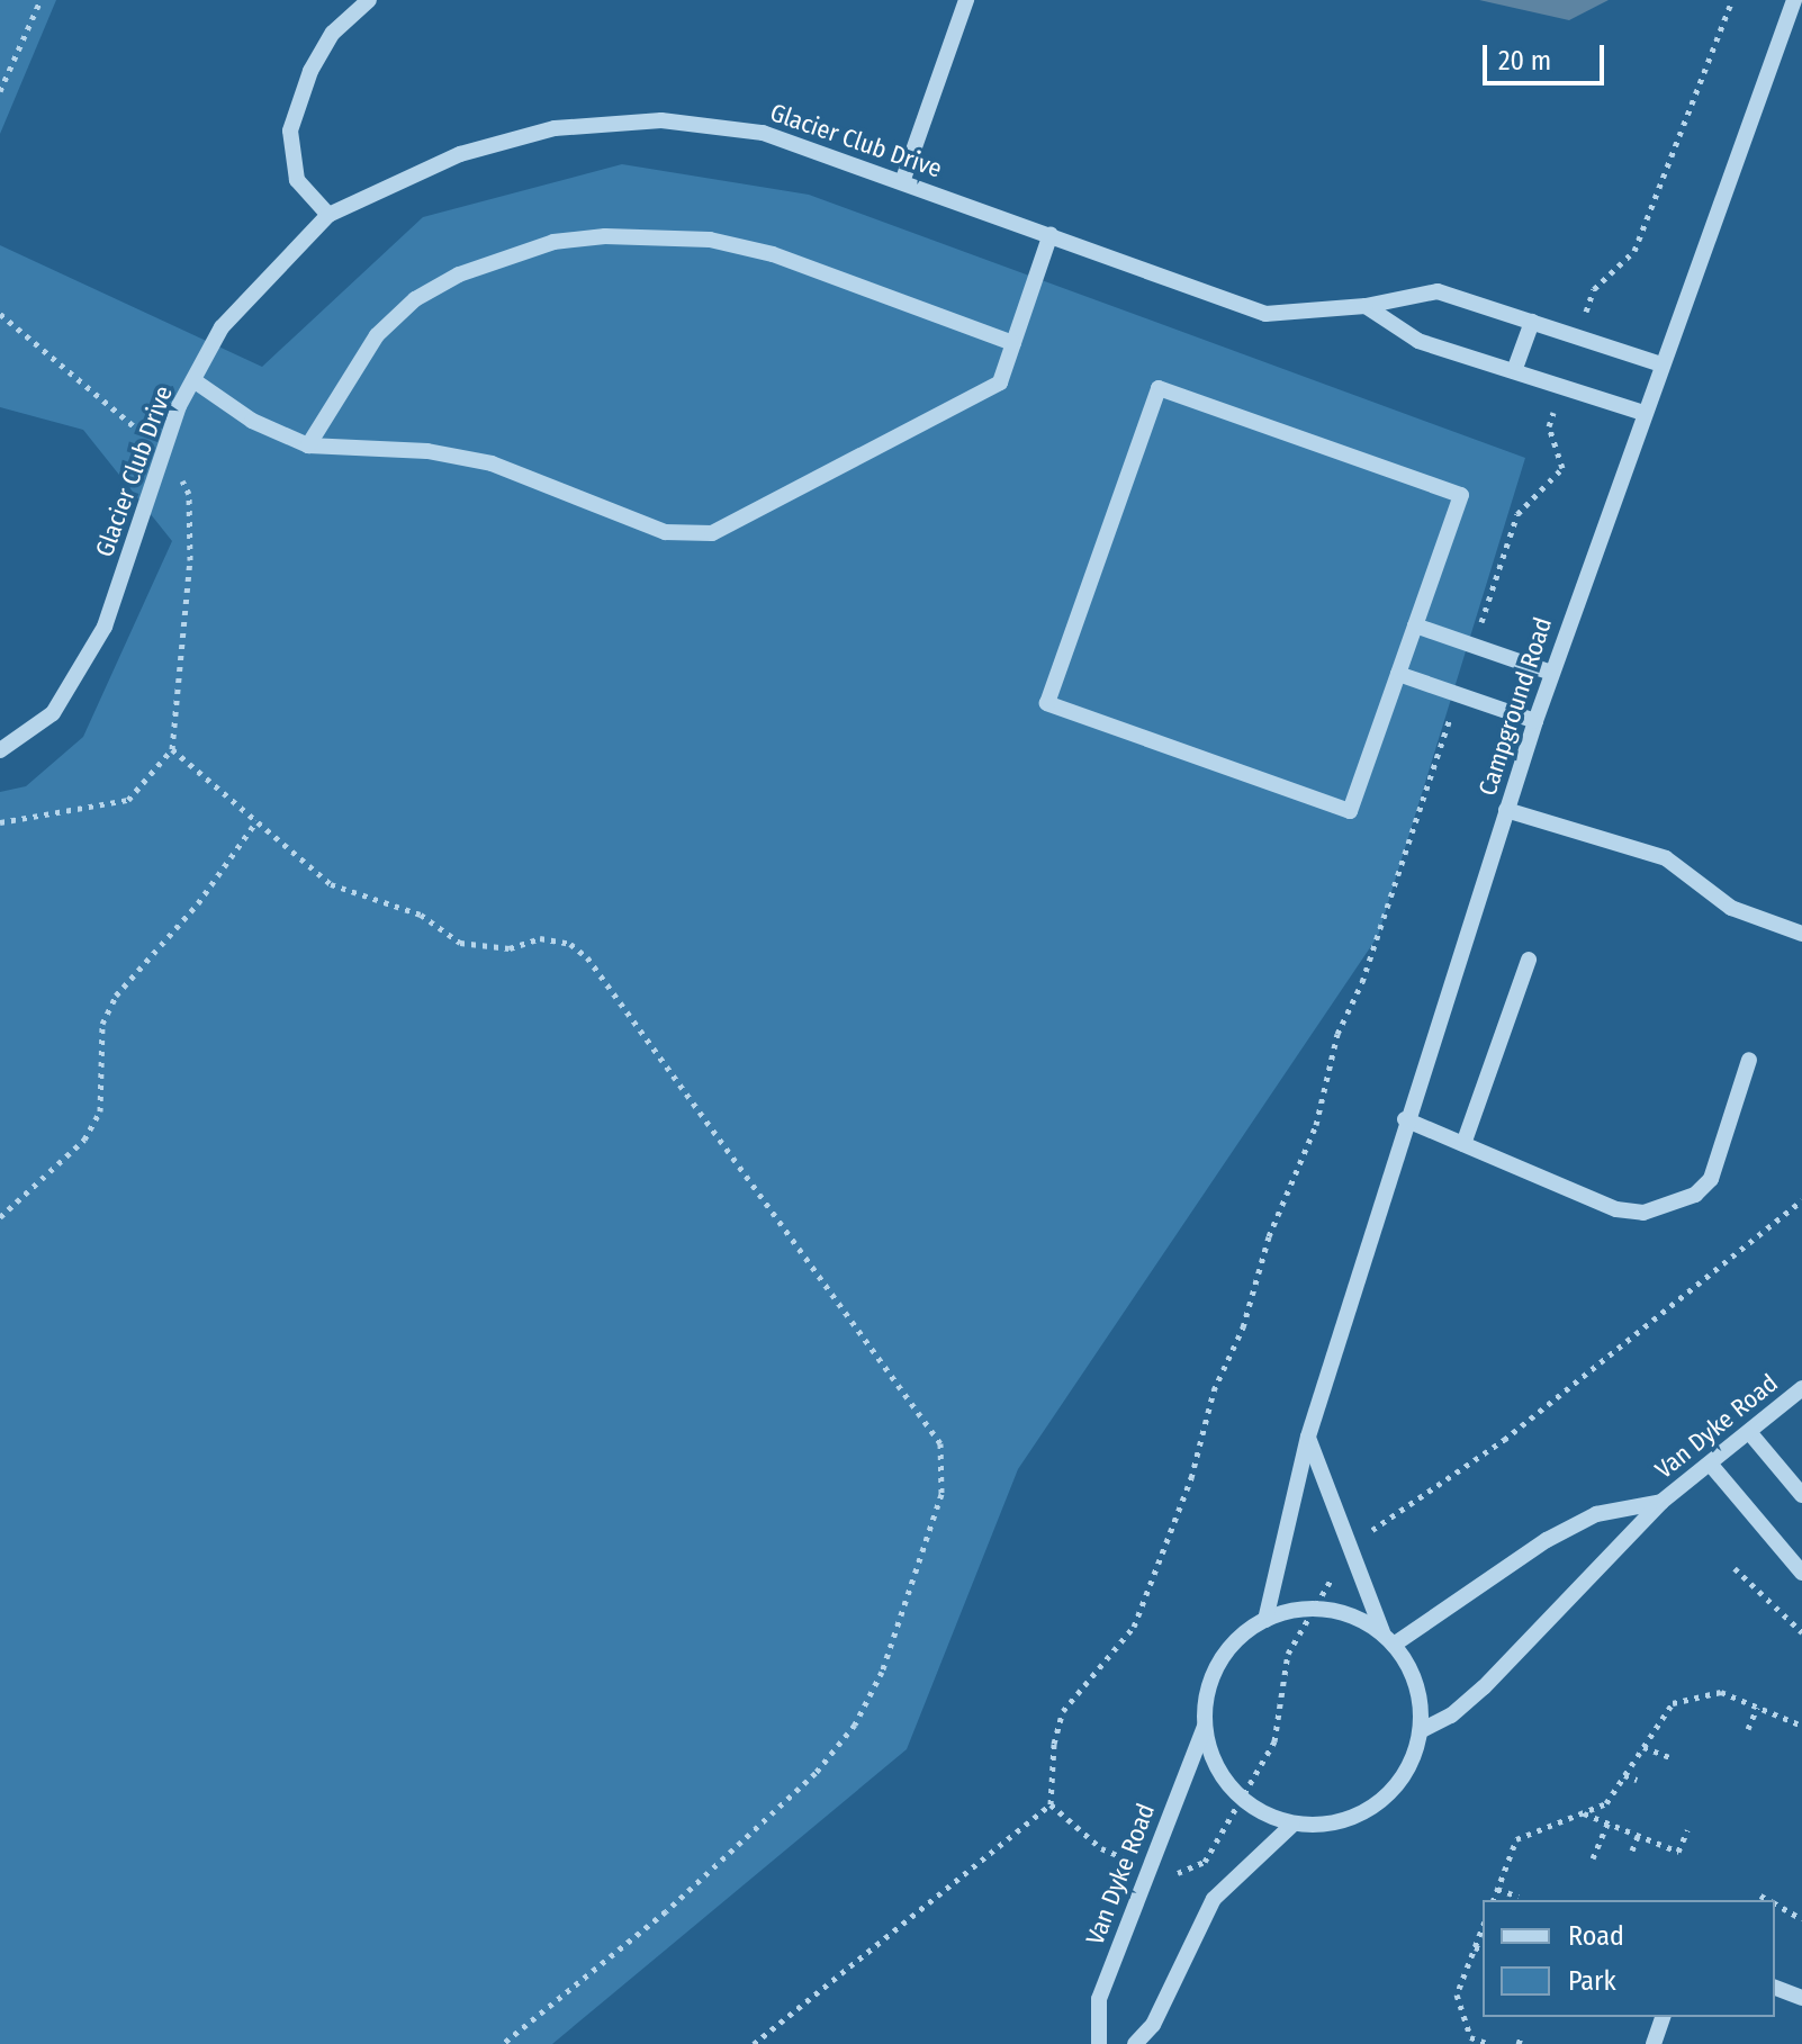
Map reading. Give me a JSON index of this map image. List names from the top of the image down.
{
  "streets": {
    "street": ["Glacier Club Drive", "Campground Road", "Van Dyke Road"]
  },
  "crossings": [
    ["Glacier Club Drive", "Campground Road"]
  ],
  "legend": ["Road", "Park"],
  "scale_bar": "20 m"
}
